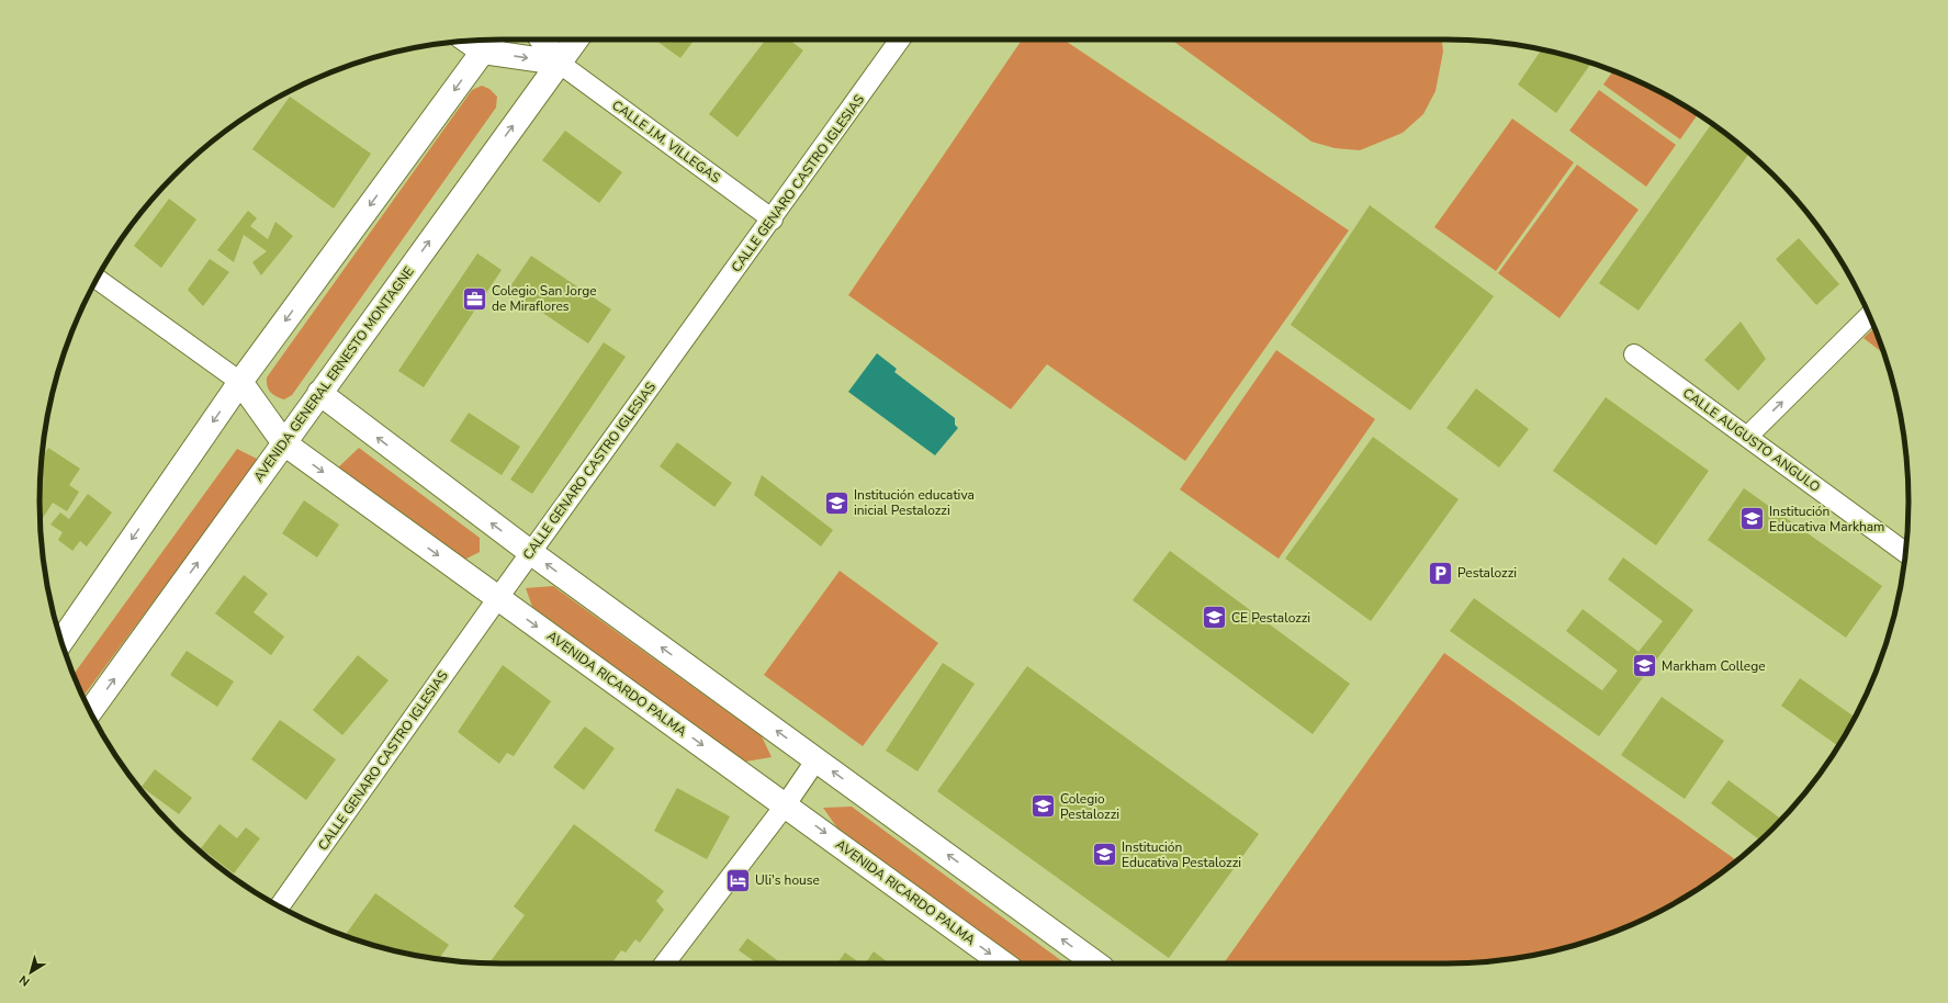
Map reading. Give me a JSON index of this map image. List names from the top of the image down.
{
  "streets": {
    "main road": ["AVENIDA GENERAL ERNESTO MONTAGNE", "AVENIDA RICARDO PALMA"],
    "street": ["CALLE J.M. VILLEGAS", "CALLE GENARO CASTRO IGLESIAS", "CALLE AUGUSTO ANGULO"]
  },
  "crossings": [
    ["CALLE J.M. VILLEGAS", "CALLE GENARO CASTRO IGLESIAS"],
    ["CALLE J.M. VILLEGAS", "AVENIDA GENERAL ERNESTO MONTAGNE"],
    ["CALLE GENARO CASTRO IGLESIAS", "AVENIDA RICARDO PALMA"],
    ["AVENIDA GENERAL ERNESTO MONTAGNE", "AVENIDA RICARDO PALMA"]
  ],
  "places": {
    "office": ["Colegio San Jorge de Miraflores"],
    "school or university": [
      "Institución educativa inicial Pestalozzi",
      "Institución Educativa Markham",
      "CE Pestalozzi",
      "Markham College",
      "Colegio Pestalozzi",
      "Institución Educativa Pestalozzi"
    ],
    "parking": ["Pestalozzi"],
    "hotel": ["Uli's house"]
  },
  "north": "bottom left"
}
